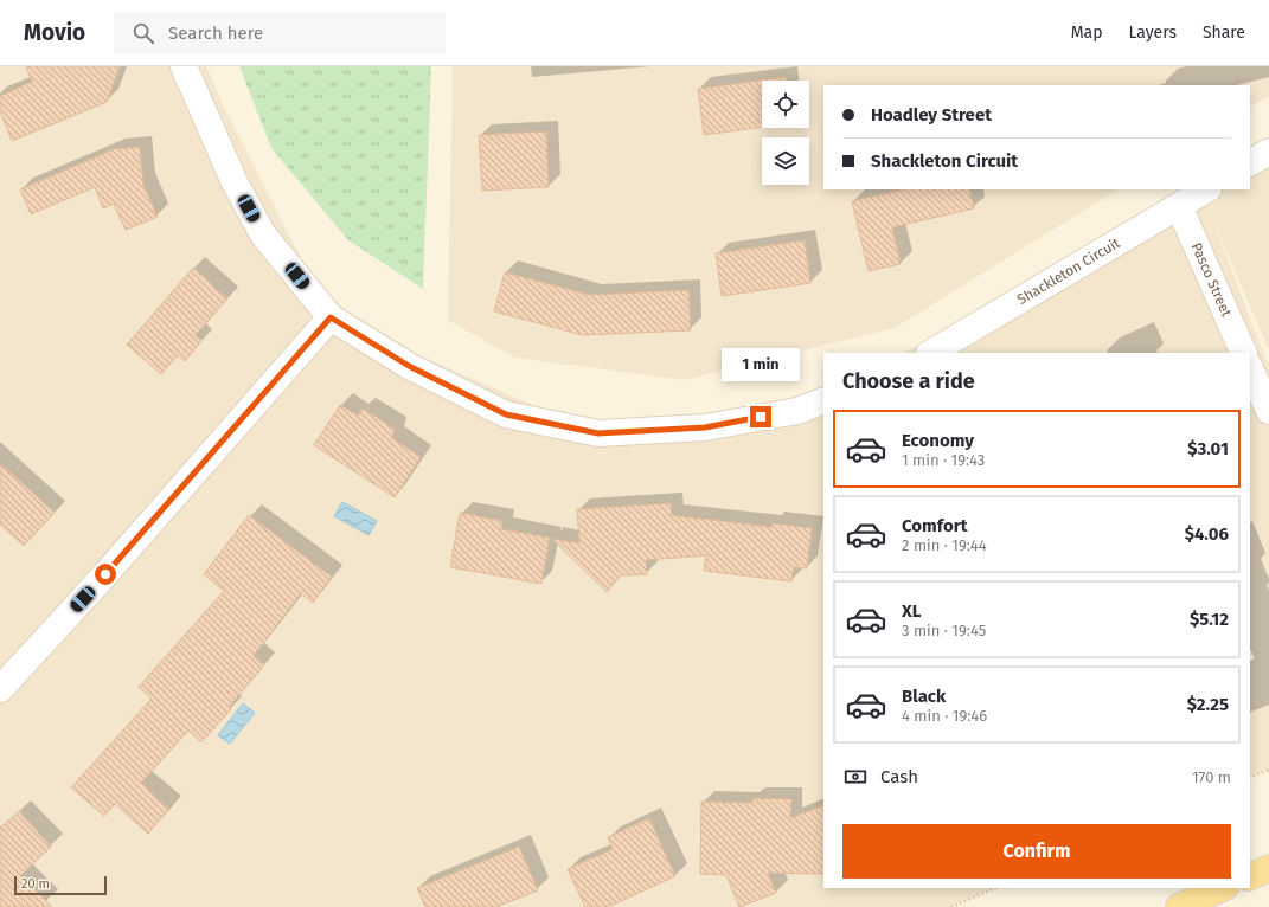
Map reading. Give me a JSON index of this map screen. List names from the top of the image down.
{
  "streets": {
    "street": ["Shackleton Circuit", "Pasco Street"]
  },
  "crossings": [
    ["Shackleton Circuit", "Pasco Street"]
  ],
  "scale_bar": "20 m",
  "page": {
    "header": "Movio",
    "search": "Search here",
    "nav": ["Map", "Layers", "Share"],
    "banner": ["Hoadley Street", "Shackleton Circuit"],
    "bubble": "1 min",
    "heading": "Choose a ride",
    "list": [
      {
        "name": "Economy",
        "note": "1 min · 19:43",
        "value": "$3.01"
      },
      {
        "name": "Comfort",
        "note": "2 min · 19:44",
        "value": "$4.06"
      },
      {
        "name": "XL",
        "note": "3 min · 19:45",
        "value": "$5.12"
      },
      {
        "name": "Black",
        "note": "4 min · 19:46",
        "value": "$2.25"
      }
    ],
    "pay": ["Cash", "170 m"],
    "buttons": "Confirm",
    "scale": "20 m"
  }
}
